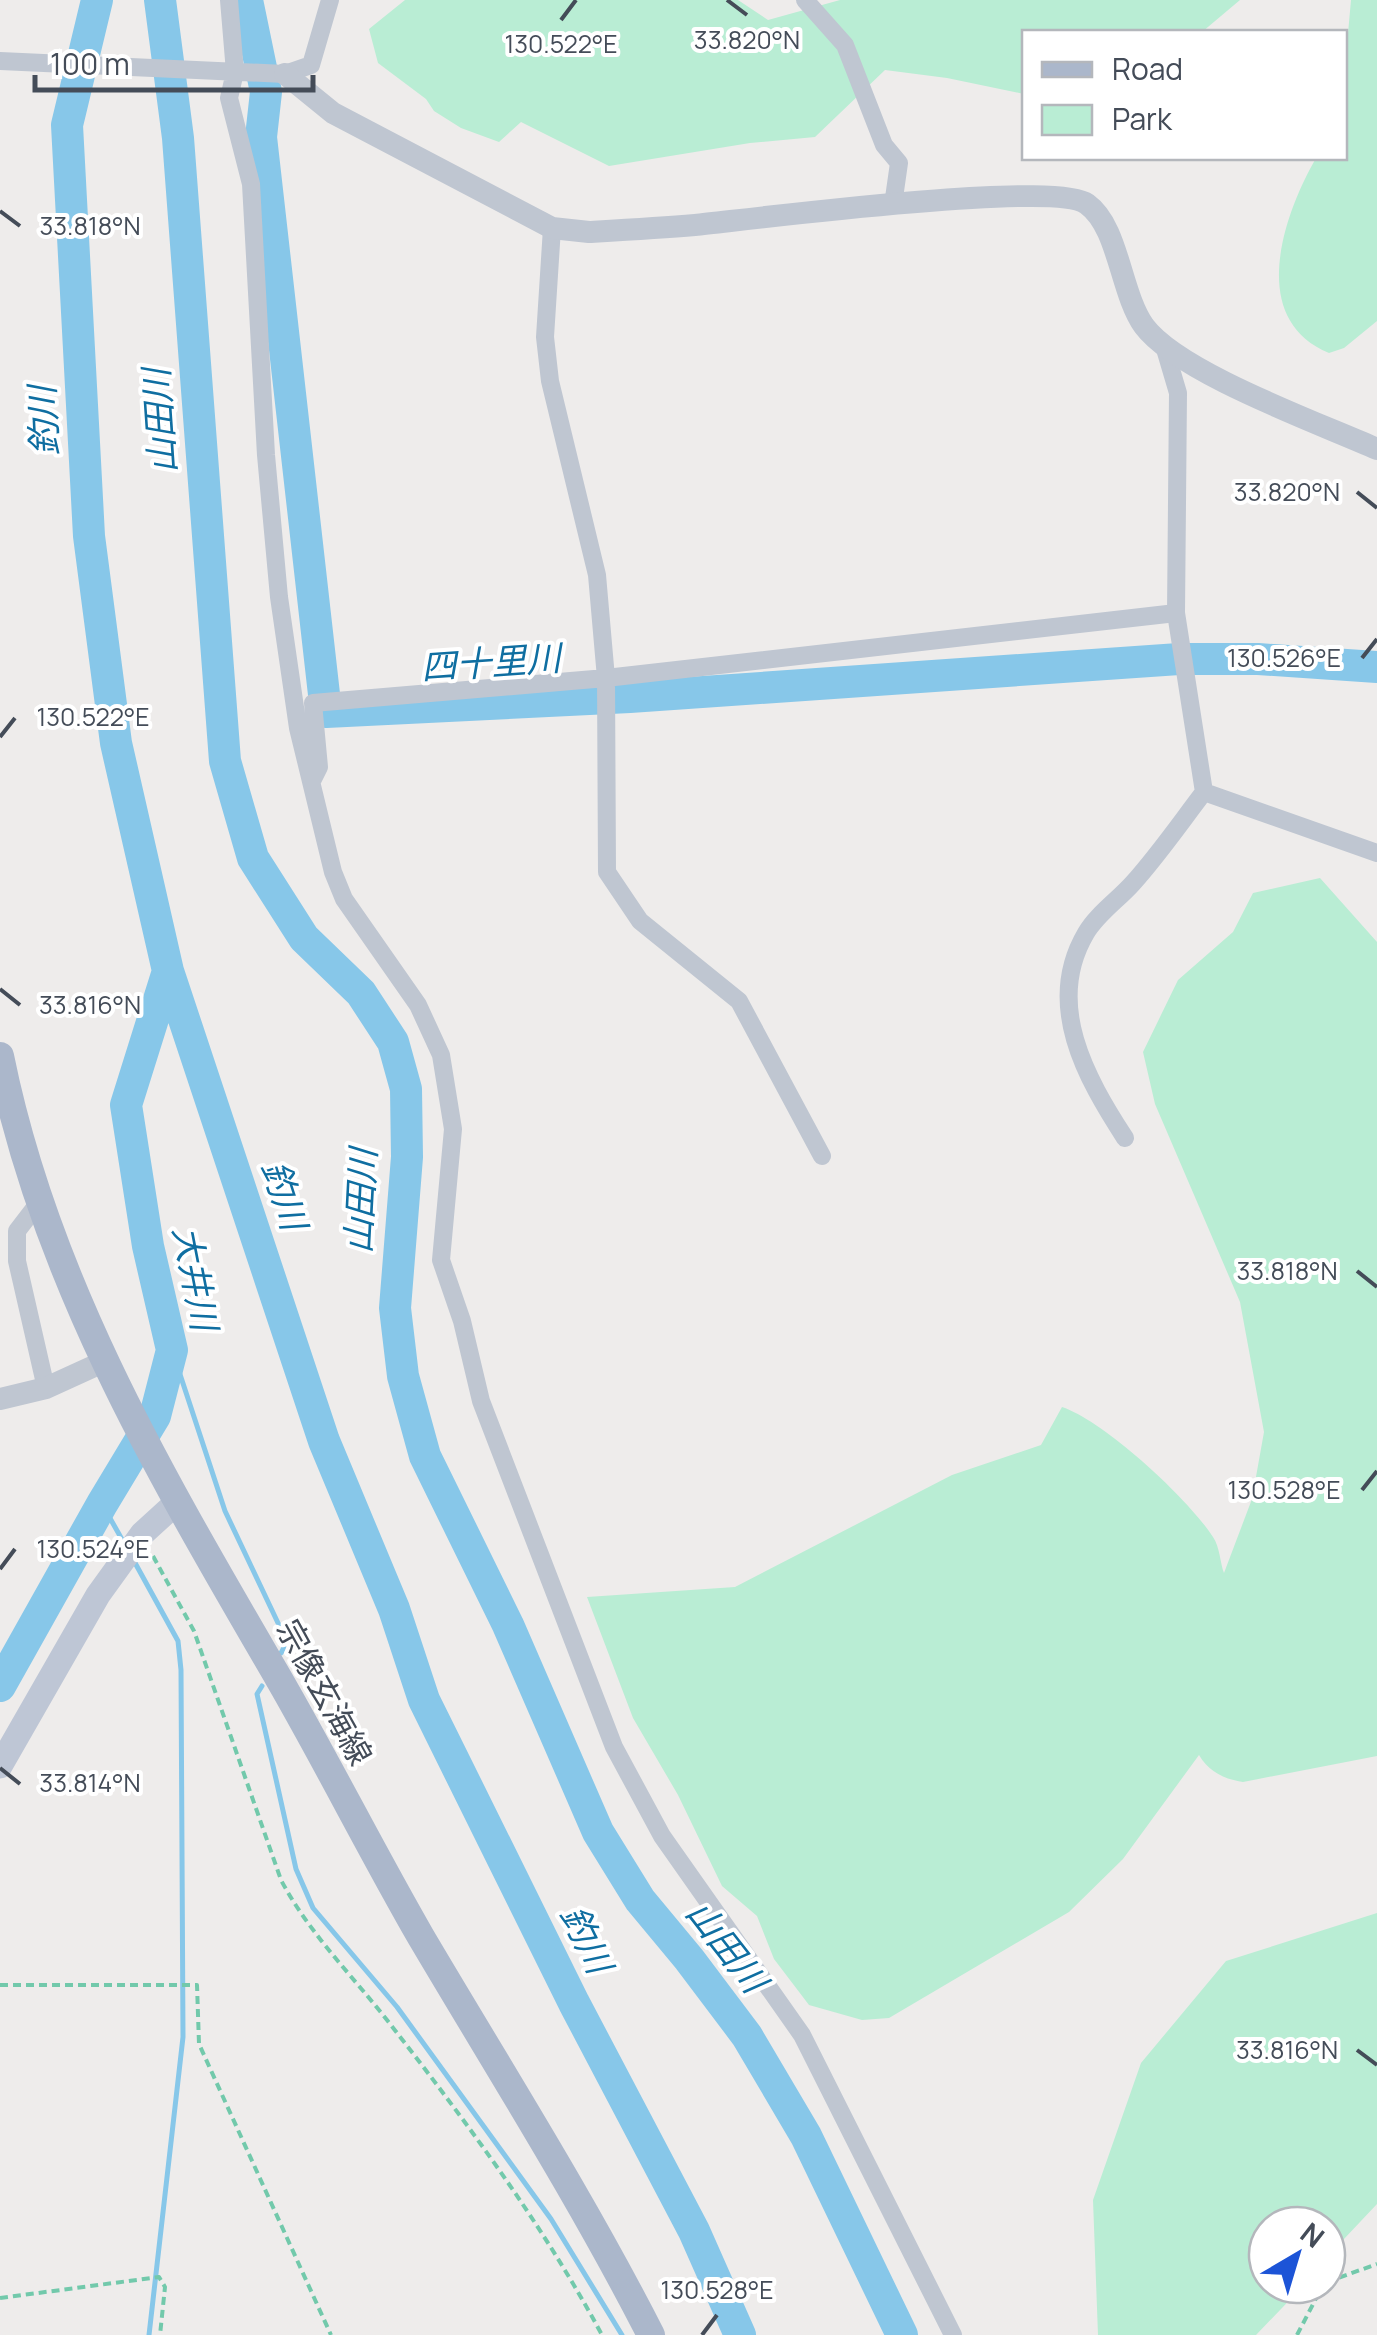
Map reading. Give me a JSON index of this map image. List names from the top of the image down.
{
  "streets": {
    "main road": ["宗像玄海線"]
  },
  "water": [
    "釣川",
    "山田川",
    "四十里川",
    "大井川"
  ],
  "legend": ["Road", "Park"],
  "scale_bar": "100 m",
  "north": "top right",
  "coordinates": [
    "33.820°N",
    "130.522°E",
    "33.818°N",
    "130.526°E",
    "33.816°N",
    "130.528°E",
    "130.524°E",
    "33.814°N"
  ]
}
